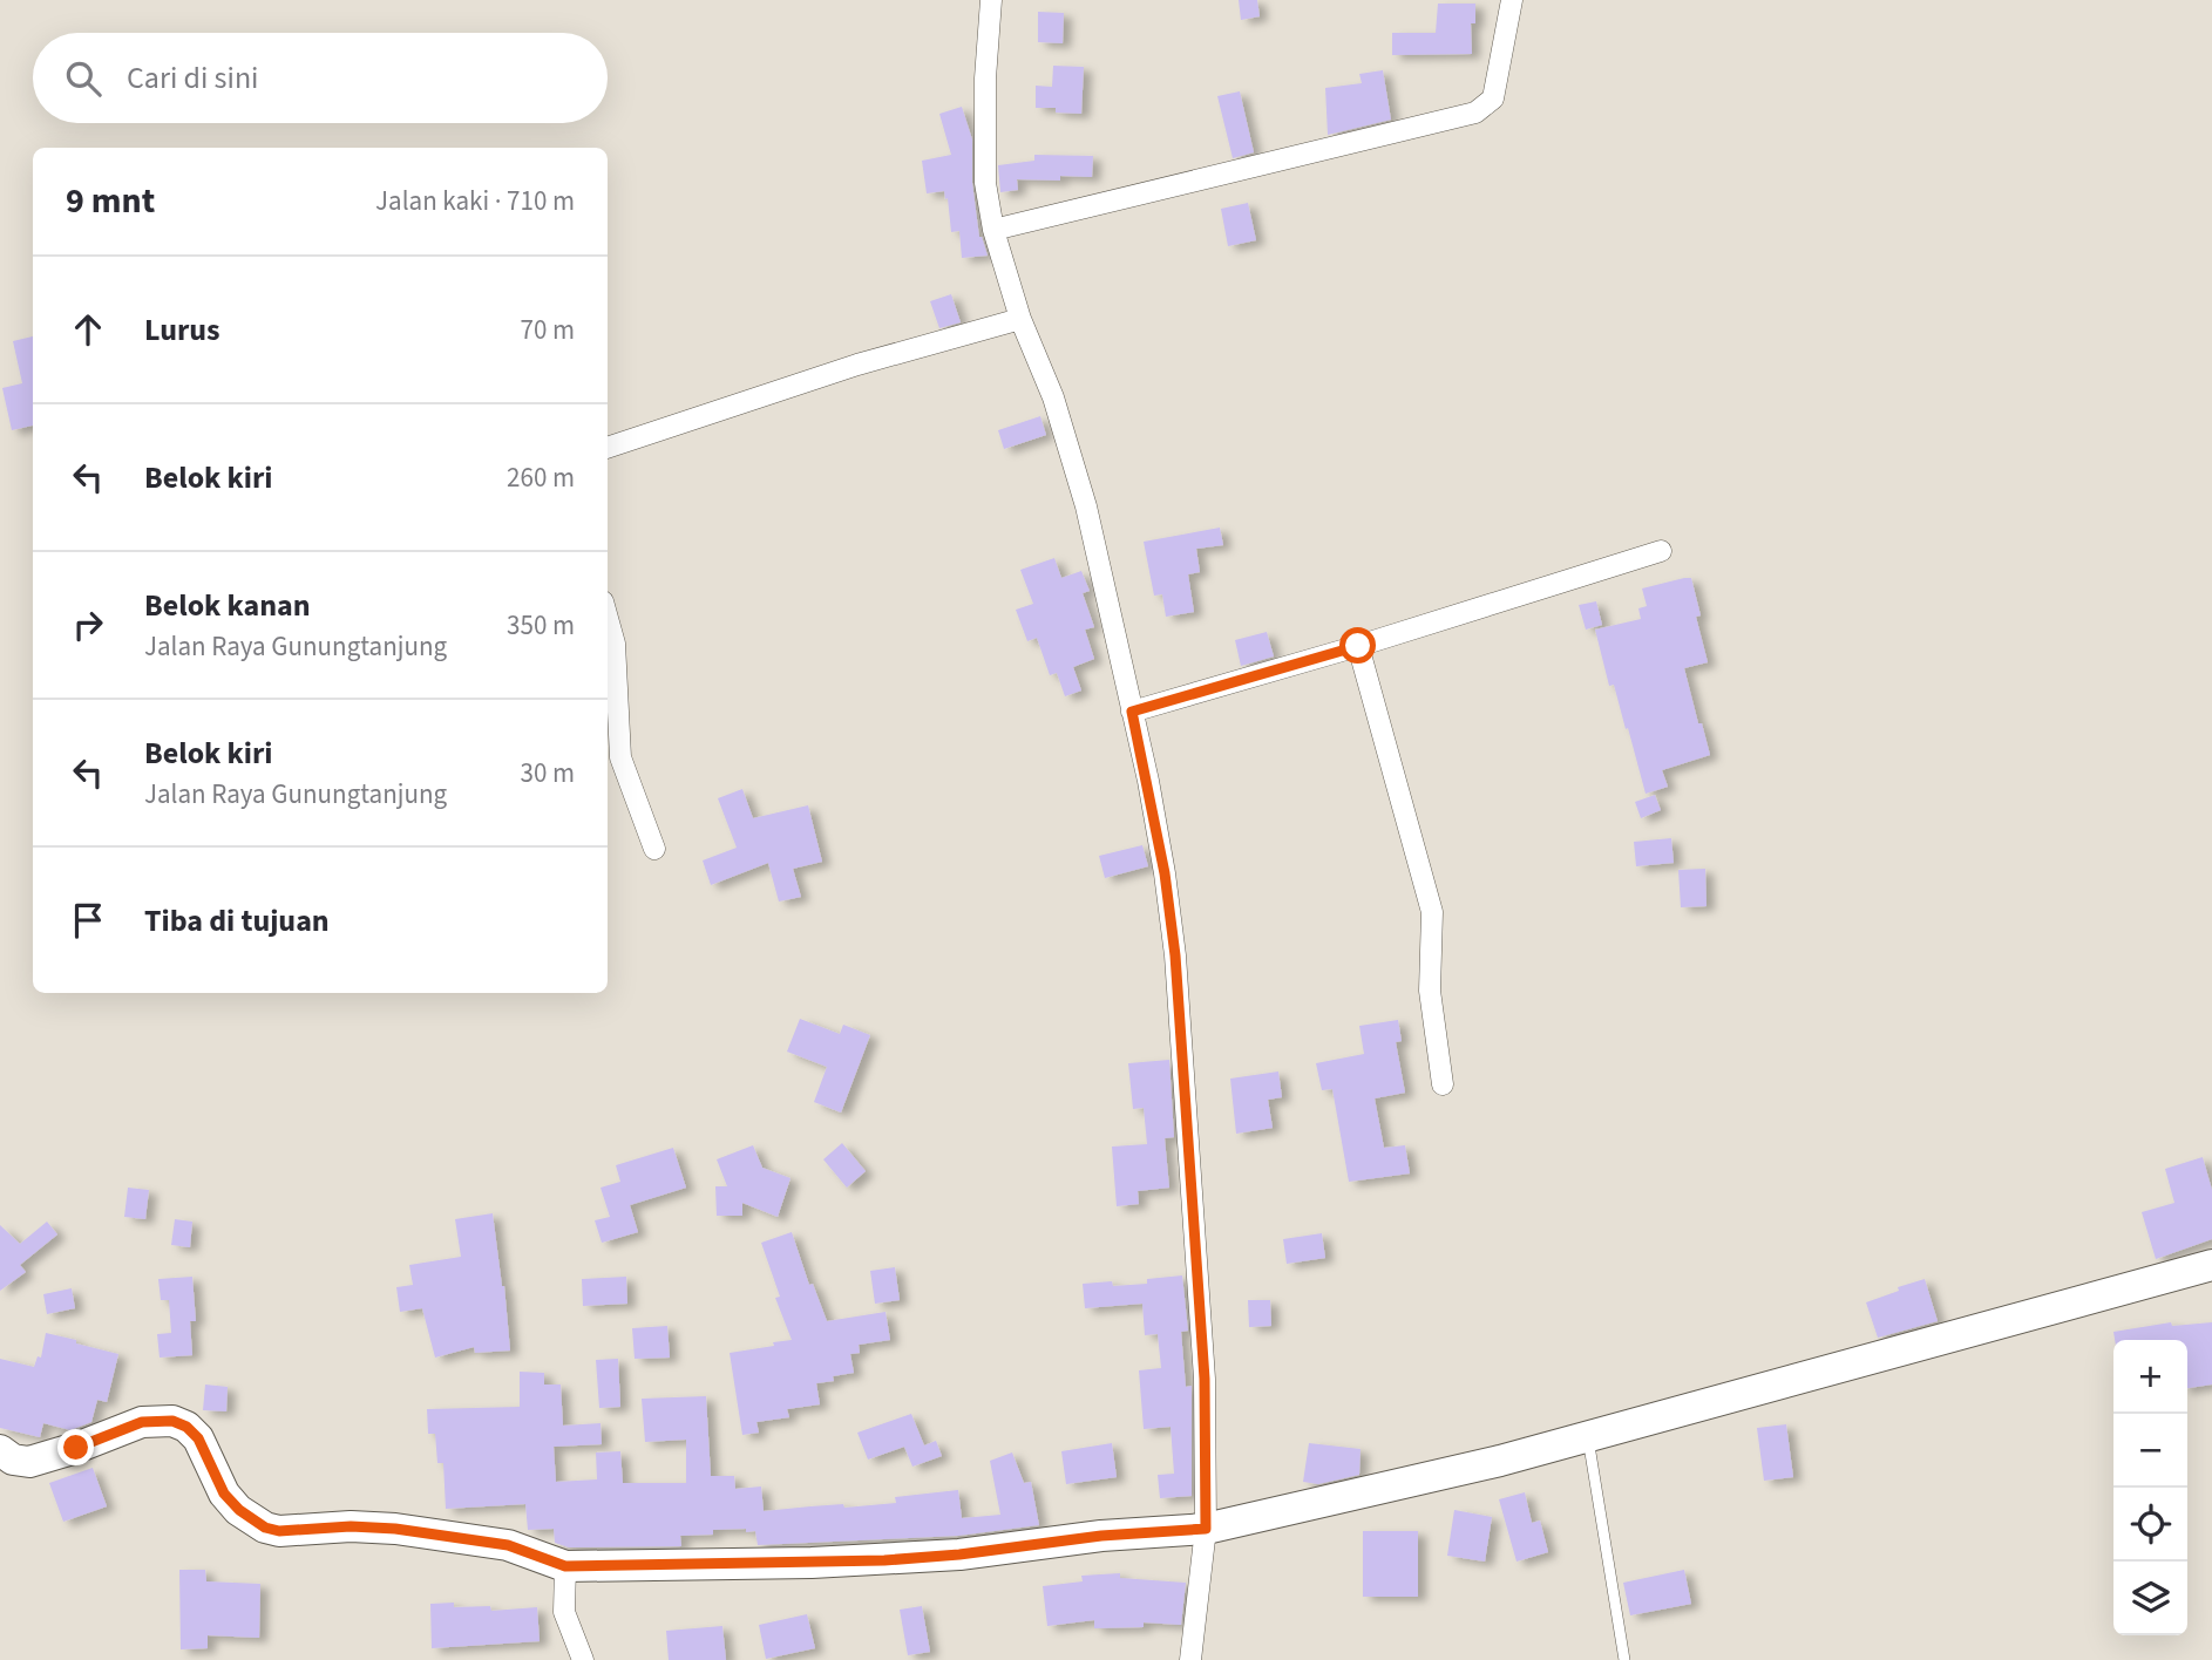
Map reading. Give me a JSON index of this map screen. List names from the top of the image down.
{
  "page": {
    "search": "Cari di sini",
    "heading": ["9 mnt", "Jalan kaki · 710 m"],
    "list": [
      ["Lurus", "70 m"],
      ["Belok kiri", "260 m"],
      ["Belok kanan", "Jalan Raya Gunungtanjung", "350 m"],
      ["Belok kiri", "Jalan Raya Gunungtanjung", "30 m"],
      "Tiba di tujuan"
    ],
    "map_buttons": ["+", "−"]
  }
}
